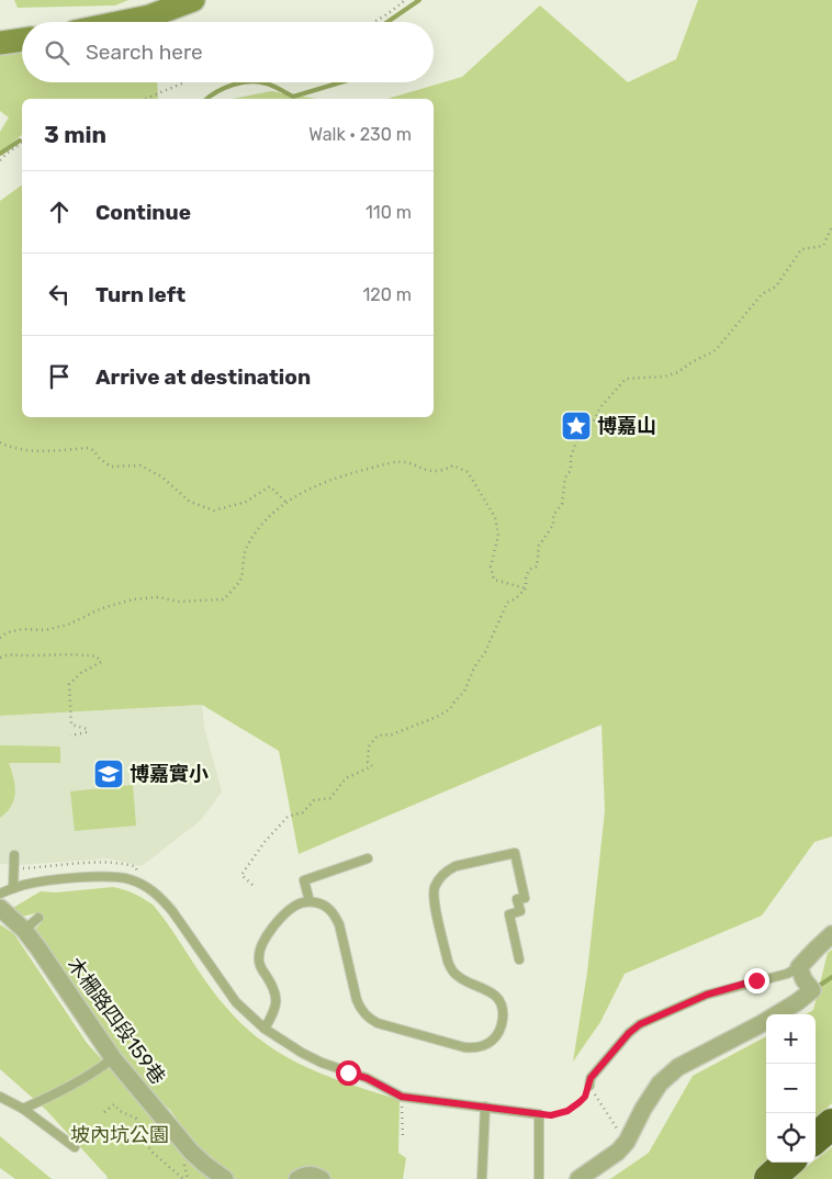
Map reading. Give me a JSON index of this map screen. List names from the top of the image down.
{
  "streets": {
    "street": ["木柵路四段159巷"]
  },
  "parks": ["坡內坑公園"],
  "places": {
    "place": ["博嘉山"],
    "school or university": ["博嘉實小"]
  },
  "page": {
    "search": "Search here",
    "heading": ["3 min", "Walk · 230 m"],
    "list": [
      ["Continue", "110 m"],
      ["Turn left", "120 m"],
      "Arrive at destination"
    ],
    "map_buttons": ["+", "−"]
  }
}
